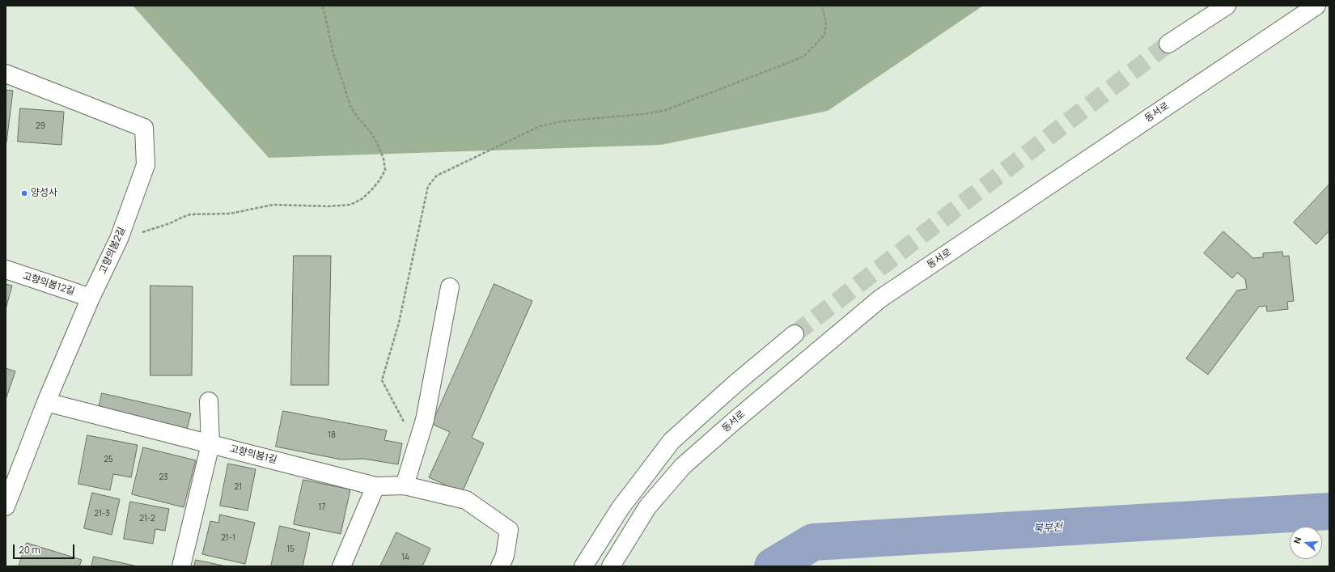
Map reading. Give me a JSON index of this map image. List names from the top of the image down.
{
  "streets": {
    "main road": [
      "동서로",
      "고향의봄2길",
      "고향의봄12길",
      "고향의봄1길"
    ]
  },
  "crossings": [
    ["고향의봄2길", "고향의봄12길"],
    ["고향의봄2길", "고향의봄1길"]
  ],
  "water": ["북부천"],
  "places": ["양성사"],
  "house_numbers": [
    "29",
    "18",
    "25",
    "23",
    "21",
    "17",
    "21-3",
    "21-2",
    "21-1",
    "15",
    "14"
  ],
  "scale_bar": "20 m",
  "north": "left"
}
